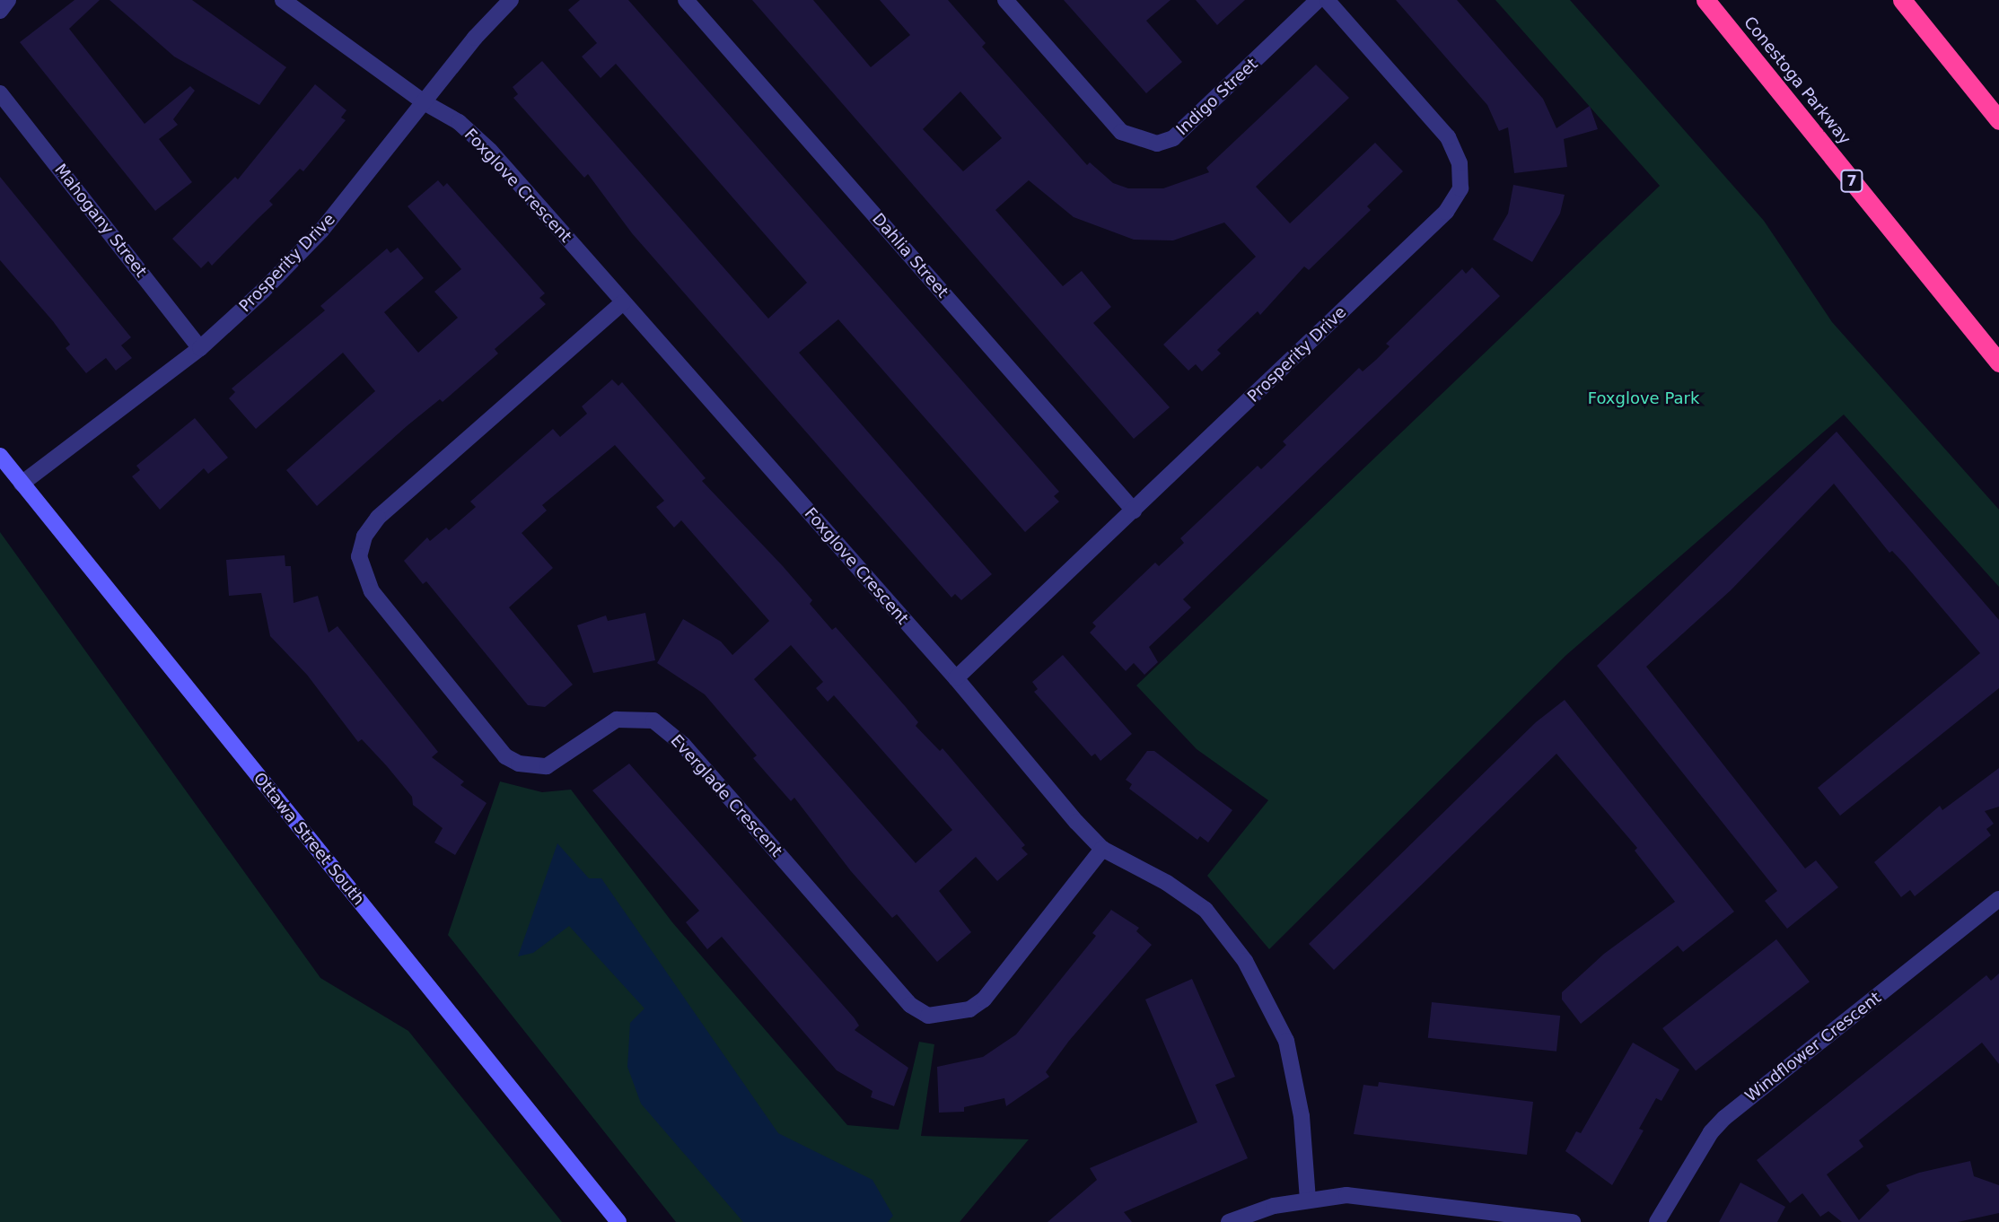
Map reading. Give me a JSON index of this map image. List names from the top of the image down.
{
  "streets": {
    "highway": ["Conestoga Parkway", "7"],
    "main road": ["Ottawa Street South"],
    "street": [
      "Indigo Street",
      "Foxglove Crescent",
      "Mahogany Street",
      "Dahlia Street",
      "Prosperity Drive",
      "Everglade Crescent",
      "Windflower Crescent"
    ]
  },
  "crossings": [
    ["Foxglove Crescent", "Prosperity Drive"],
    ["Foxglove Crescent", "Everglade Crescent"],
    ["Mahogany Street", "Prosperity Drive"],
    ["Dahlia Street", "Prosperity Drive"],
    ["Prosperity Drive", "Ottawa Street South"]
  ],
  "parks": ["Foxglove Park"]
}
